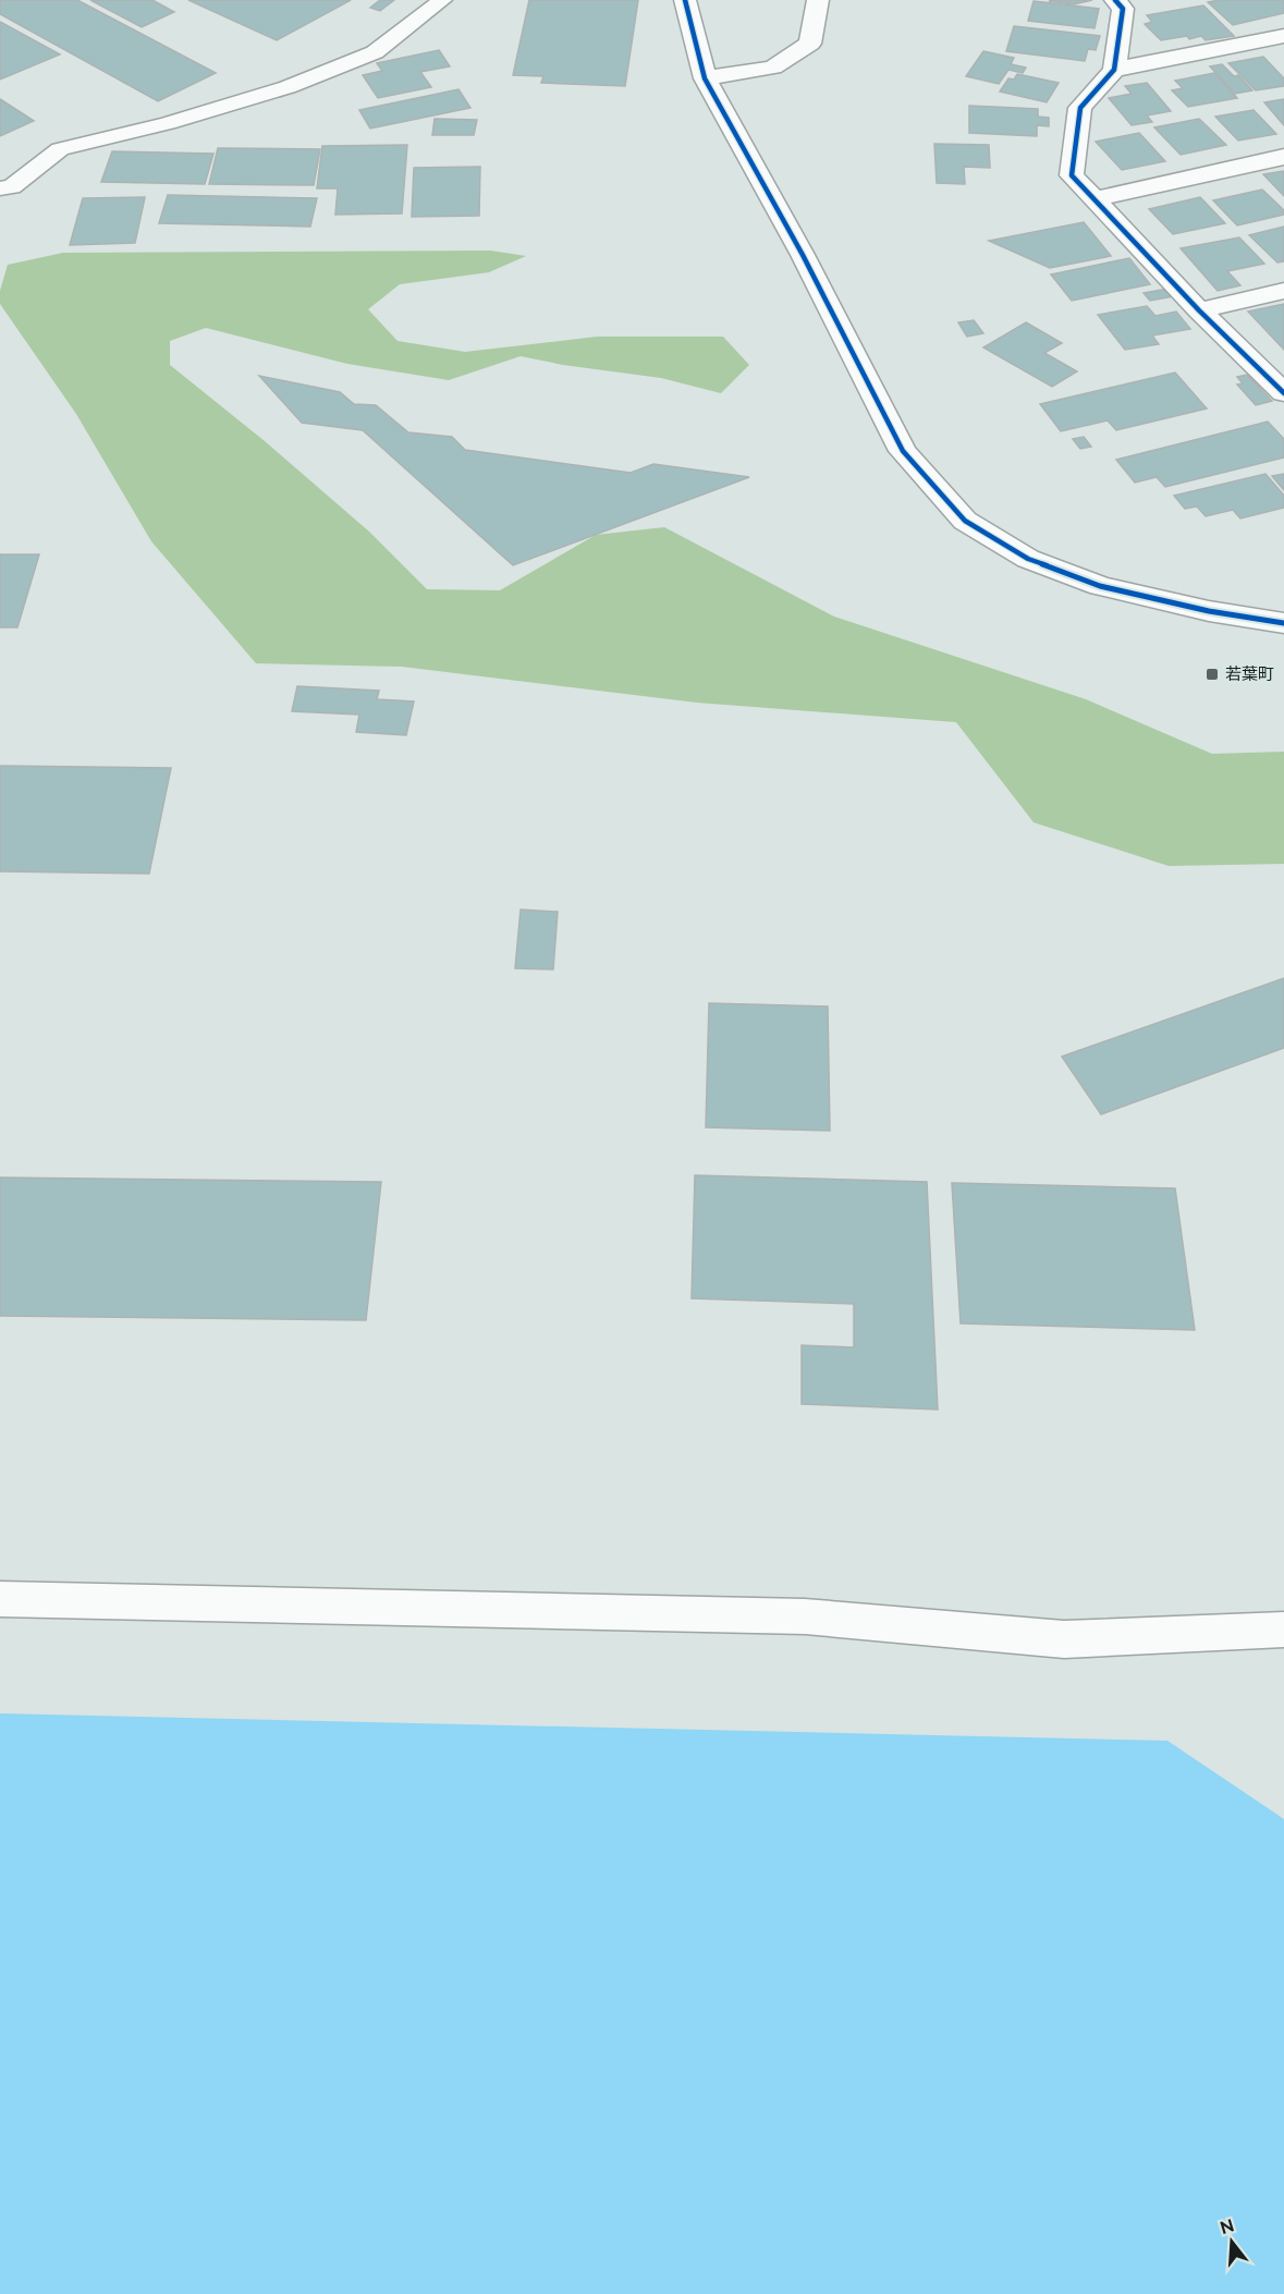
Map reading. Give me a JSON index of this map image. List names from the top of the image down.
{
  "places": {
    "transit": ["若葉町"]
  },
  "north": "top"
}
